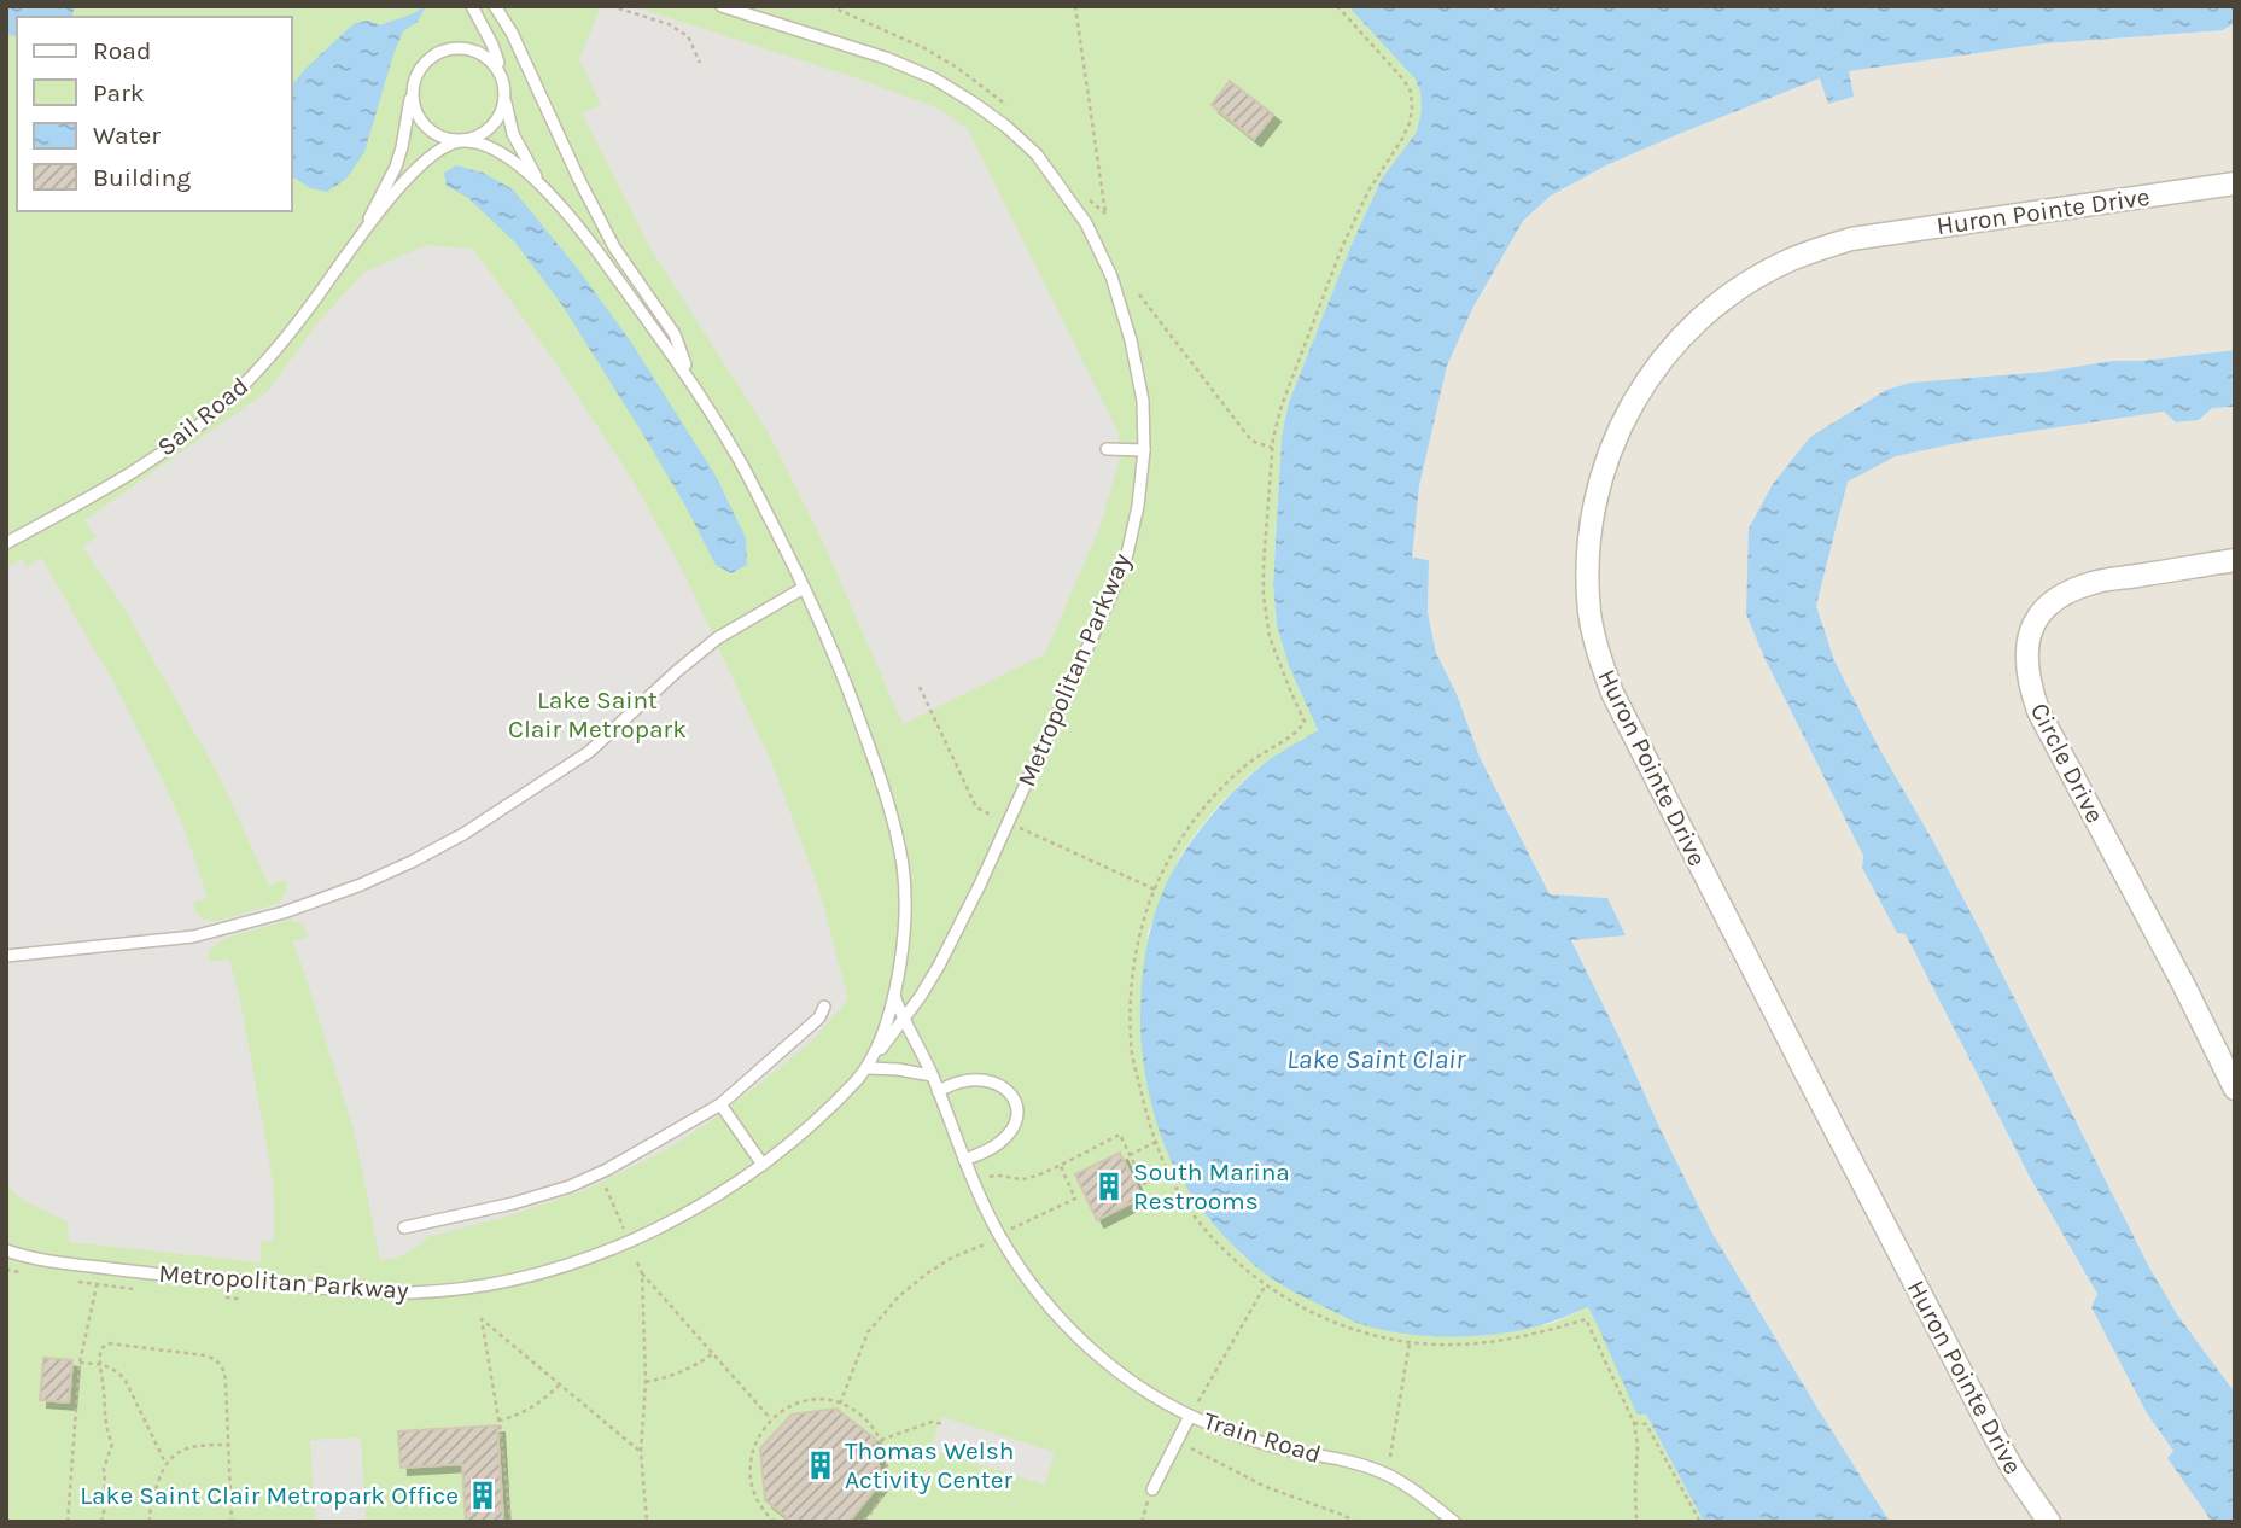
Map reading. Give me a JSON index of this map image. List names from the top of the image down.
{
  "streets": {
    "street": ["Huron Pointe Drive", "Circle Drive"],
    "lane": ["Sail Road", "Metropolitan Parkway", "Train Road"]
  },
  "crossings": [
    ["Metropolitan Parkway", "Train Road"]
  ],
  "water": ["Lake Saint Clair"],
  "parks": ["Lake Saint Clair Metropark"],
  "places": {
    "building": ["South Marina Restrooms", "Thomas Welsh Activity Center", "Lake Saint Clair Metropark Office"]
  },
  "legend": [
    "Road",
    "Park",
    "Water",
    "Building"
  ]
}
